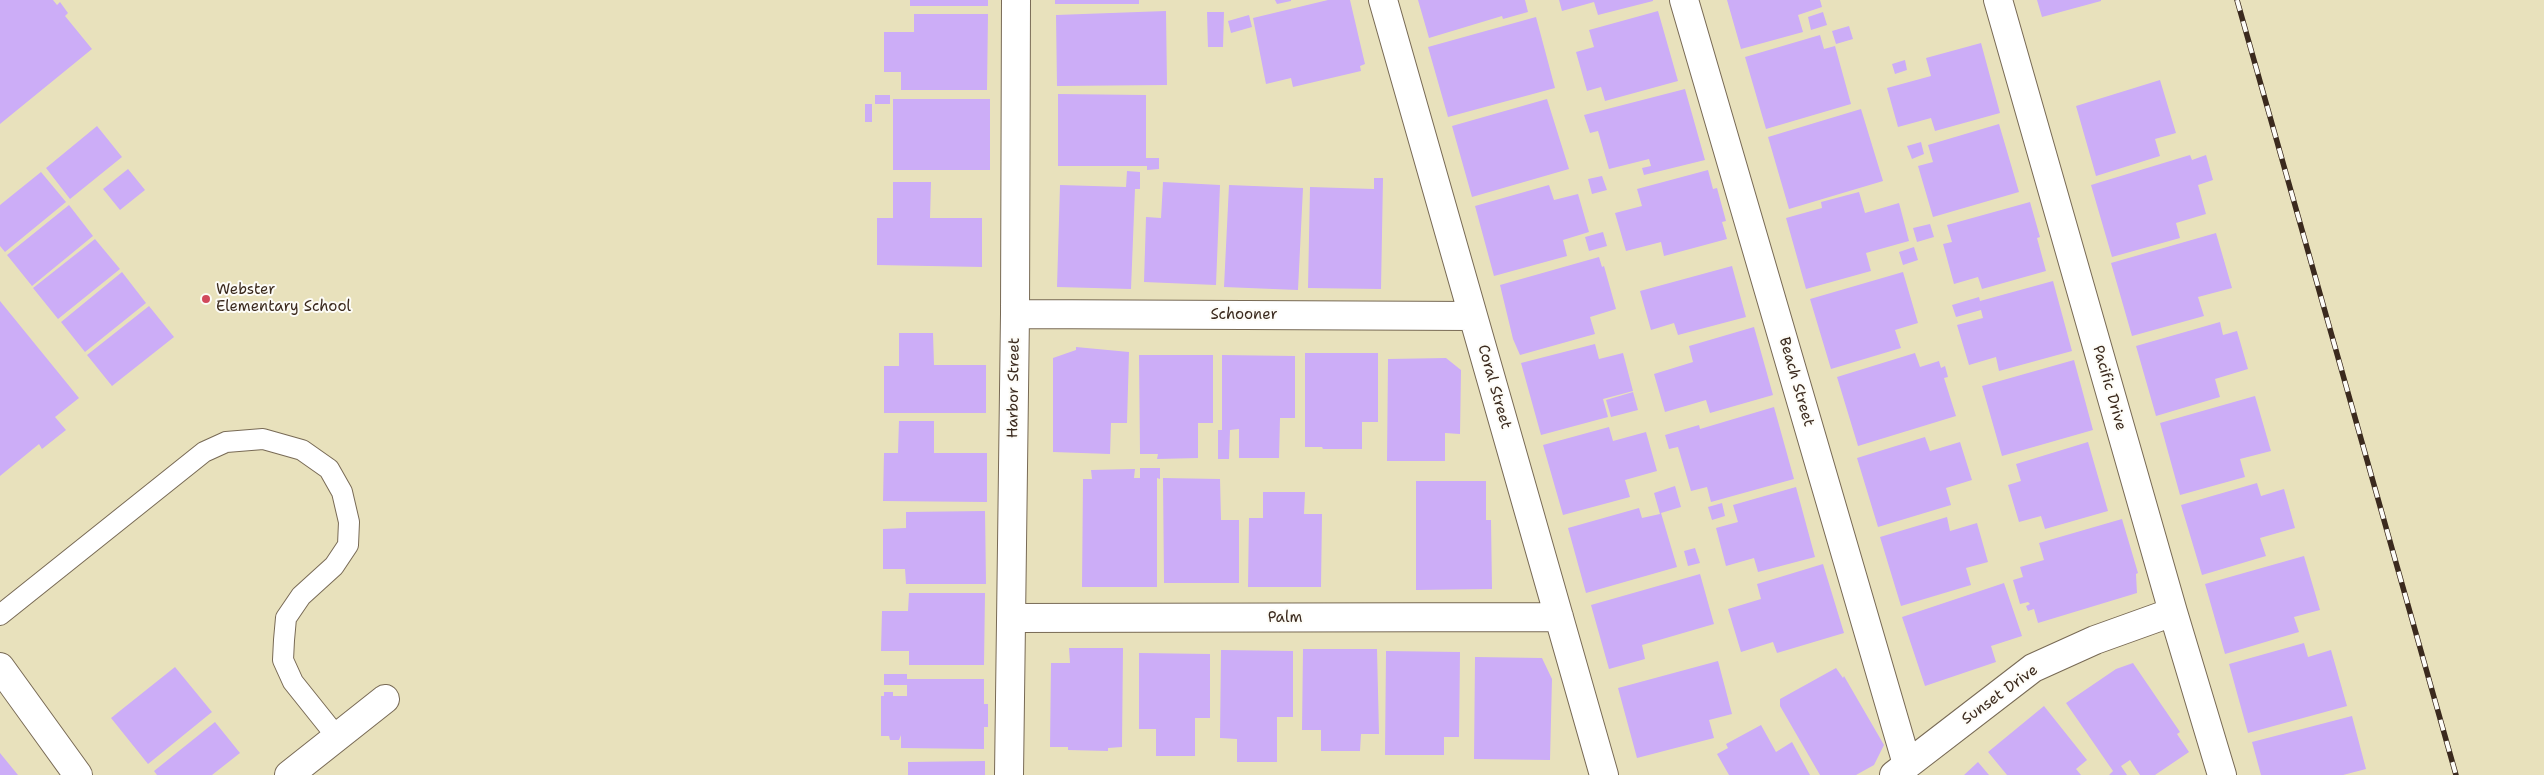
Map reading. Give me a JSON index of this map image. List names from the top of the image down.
{
  "streets": {
    "street": [
      "Schooner",
      "Beach Street",
      "Coral Street",
      "Harbor Street",
      "Pacific Drive",
      "Palm",
      "Sunset Drive"
    ]
  },
  "crossings": [
    ["Schooner", "Coral Street"],
    ["Schooner", "Harbor Street"],
    ["Beach Street", "Sunset Drive"],
    ["Coral Street", "Palm"],
    ["Harbor Street", "Palm"],
    ["Pacific Drive", "Sunset Drive"]
  ],
  "places": ["Webster Elementary School"]
}
